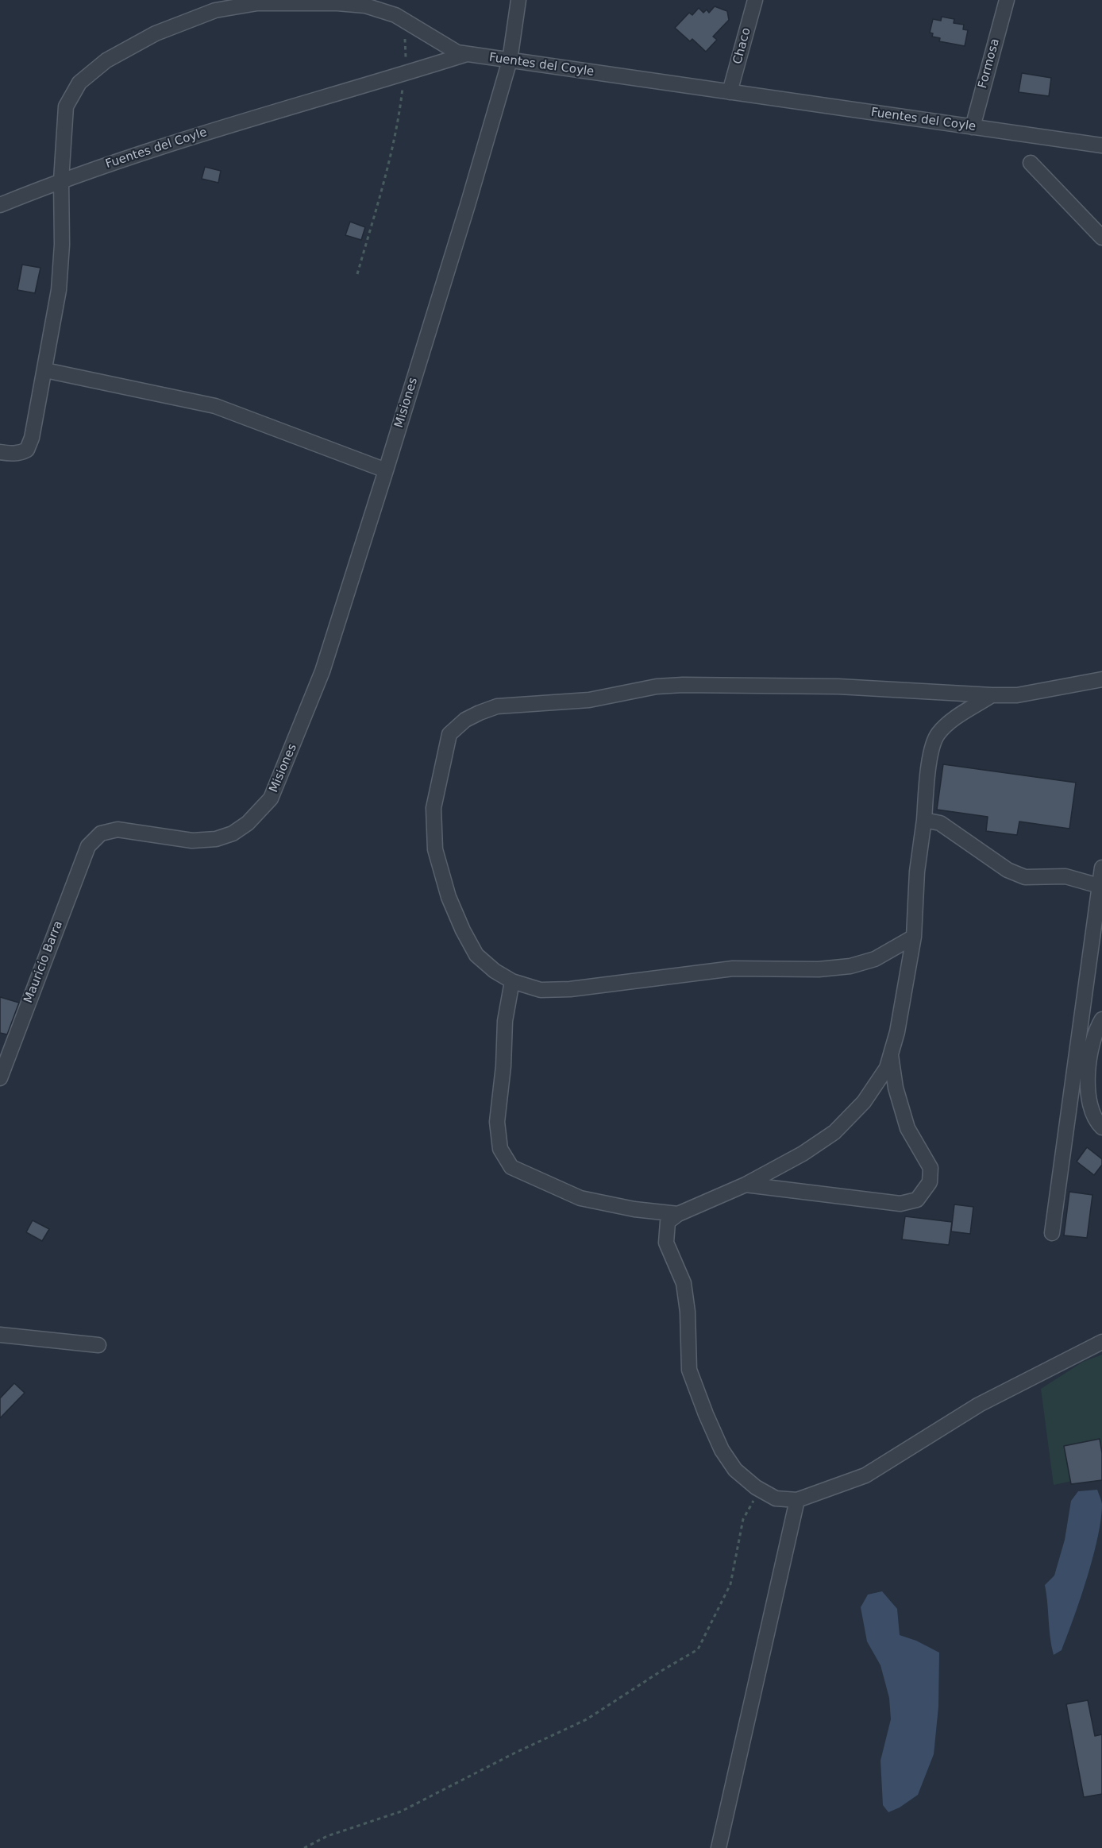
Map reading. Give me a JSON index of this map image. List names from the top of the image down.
{
  "streets": {
    "street": [
      "Chaco",
      "Formosa",
      "Fuentes del Coyle",
      "Misiones",
      "Mauricio Barra"
    ]
  },
  "crossings": [
    ["Chaco", "Fuentes del Coyle"],
    ["Formosa", "Fuentes del Coyle"],
    ["Fuentes del Coyle", "Misiones"],
    ["Misiones", "Mauricio Barra"]
  ]
}
